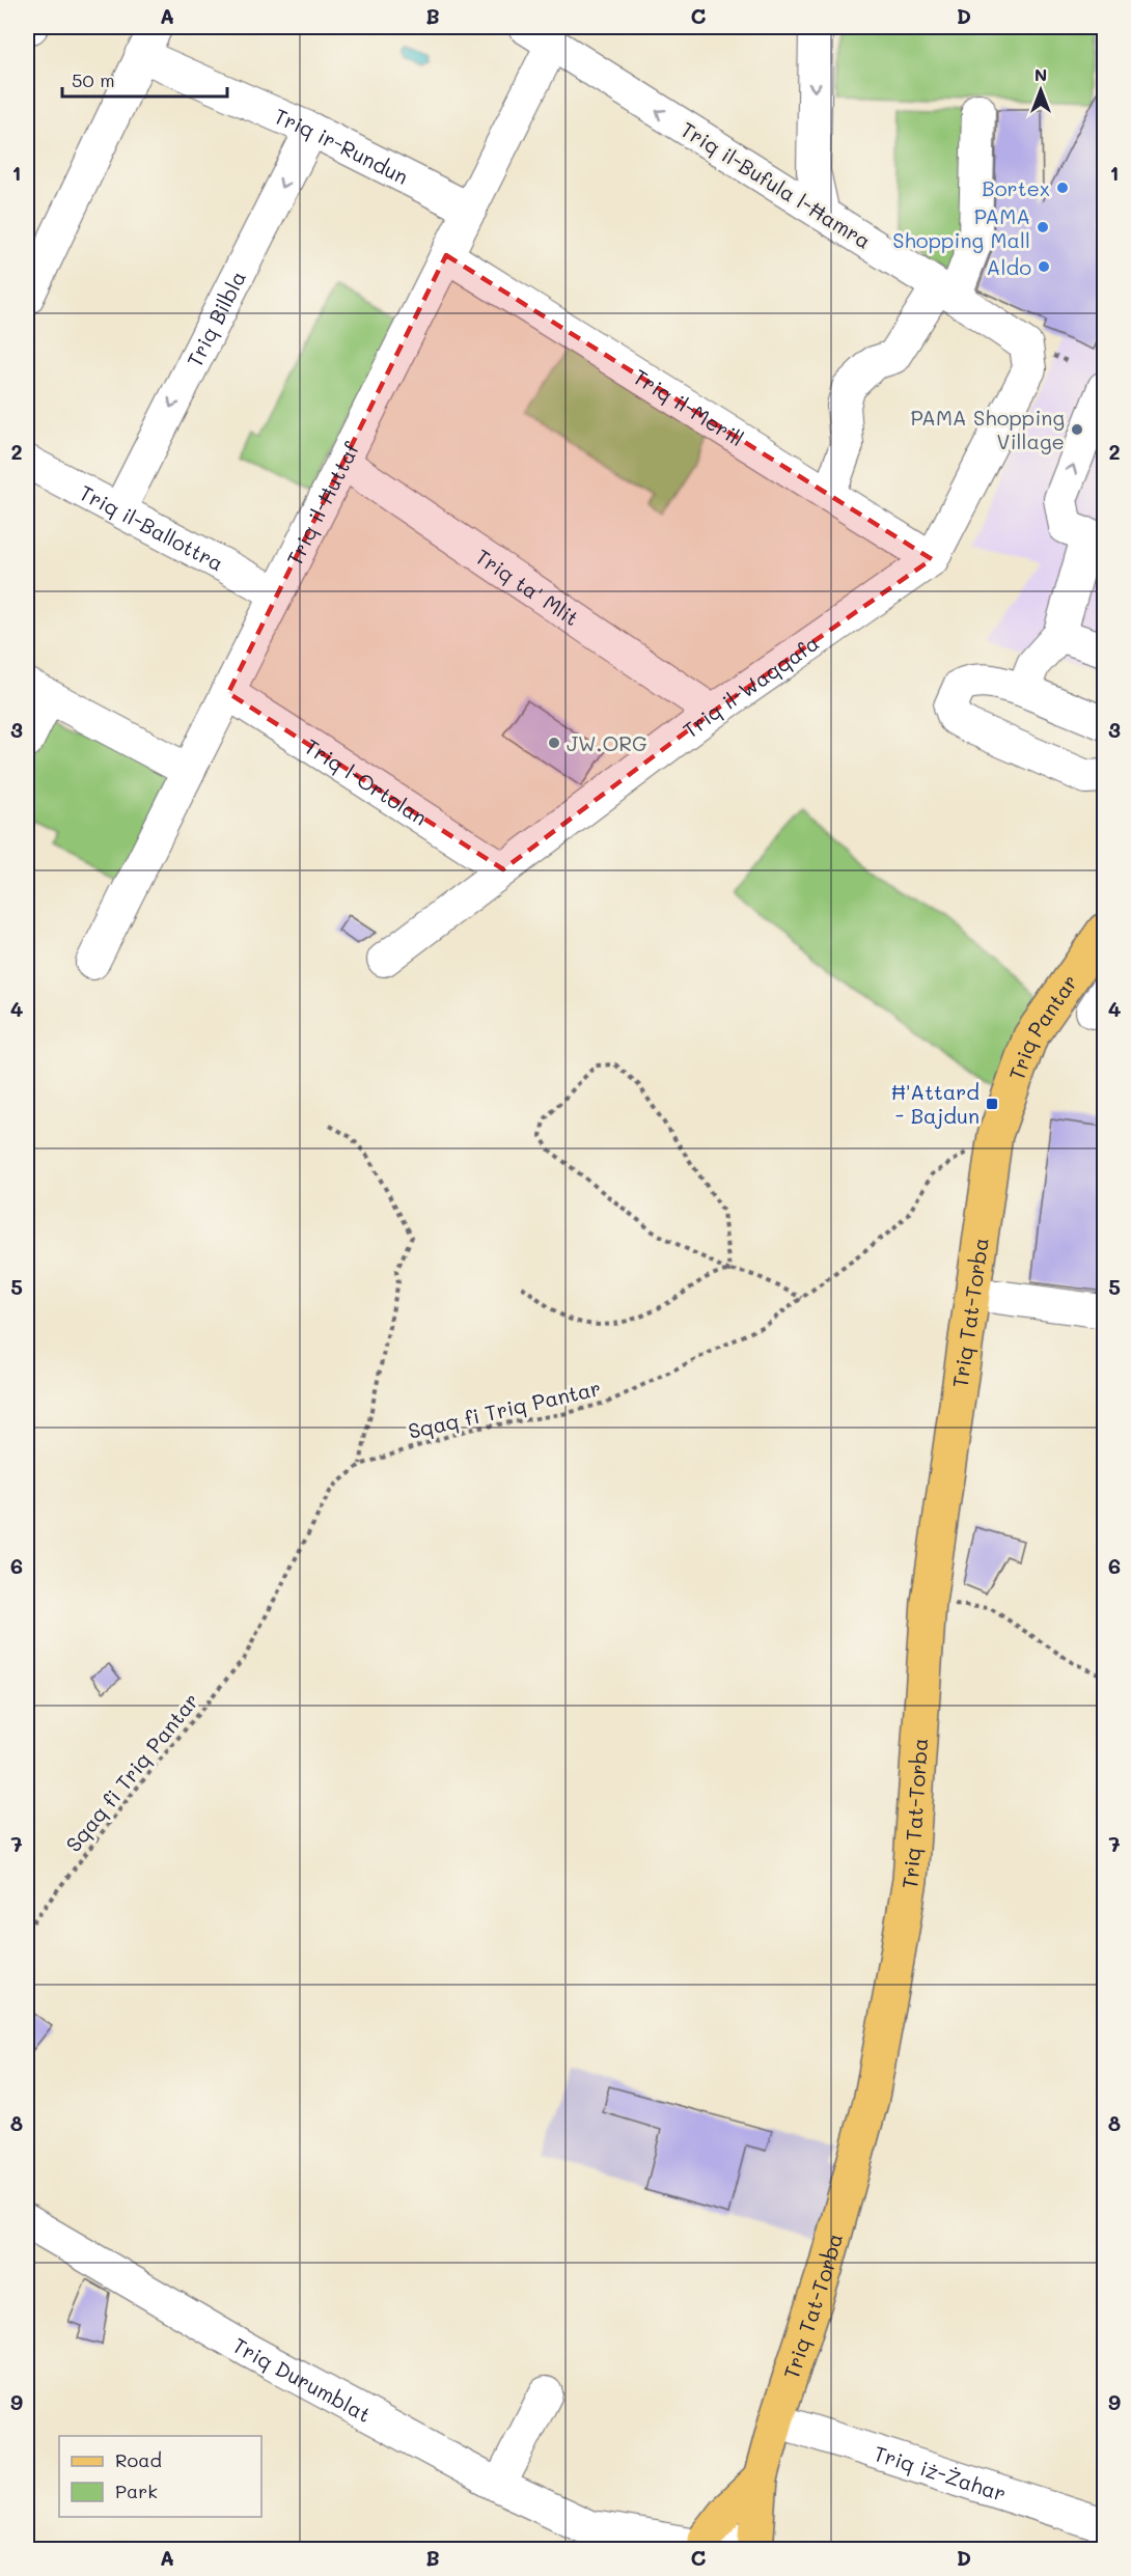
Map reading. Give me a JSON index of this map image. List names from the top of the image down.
{
  "streets": {
    "main road": ["Triq Pantar", "Triq Tat-Torba"],
    "street": [
      "Triq ir-Rundun",
      "Triq il-Bufula l-Ħamra",
      "Triq Bilbla",
      "Triq il-Merill",
      "Triq il-Ħuttaf",
      "Triq il-Ballottra",
      "Triq ta' Mlit",
      "Triq il-Waqqafa",
      "Triq l-Ortolan",
      "Triq Durumblat",
      "Triq iż-Żahar"
    ],
    "path": ["Sqaq fi Triq Pantar"]
  },
  "crossings": [
    ["Triq ir-Rundun", "Triq Bilbla"],
    ["Triq ir-Rundun", "Triq il-Ħuttaf"],
    ["Triq il-Bufula l-Ħamra", "Triq il-Ħuttaf"],
    ["Triq il-Bufula l-Ħamra", "Triq il-Waqqafa"],
    ["Triq Bilbla", "Triq il-Ballottra"],
    ["Triq il-Merill", "Triq il-Ħuttaf"],
    ["Triq il-Merill", "Triq il-Waqqafa"],
    ["Triq il-Ħuttaf", "Triq il-Ballottra"],
    ["Triq il-Ħuttaf", "Triq ta' Mlit"],
    ["Triq il-Ħuttaf", "Triq l-Ortolan"],
    ["Triq ta' Mlit", "Triq il-Waqqafa"],
    ["Triq il-Waqqafa", "Triq l-Ortolan"],
    ["Triq Pantar", "Triq Tat-Torba"],
    ["Triq Pantar", "Sqaq fi Triq Pantar"],
    ["Triq Tat-Torba", "Sqaq fi Triq Pantar"],
    ["Triq Tat-Torba", "Triq iż-Żahar"]
  ],
  "one_way": ["Triq il-Bufula l-Ħamra"],
  "places": {
    "other": [
      "Bortex",
      "PAMA Shopping Mall",
      "Aldo",
      "PAMA Shopping Village",
      "JW.ORG"
    ],
    "transit": ["Ħ'Attard - Bajdun"]
  },
  "legend": ["Road", "Park"],
  "scale_bar": "50 m",
  "north": "top",
  "grid": {
    "columns": [
      "A",
      "B",
      "C",
      "D"
    ],
    "rows": [
      "1",
      "2",
      "3",
      "4",
      "5",
      "6",
      "7",
      "8",
      "9"
    ]
  }
}
